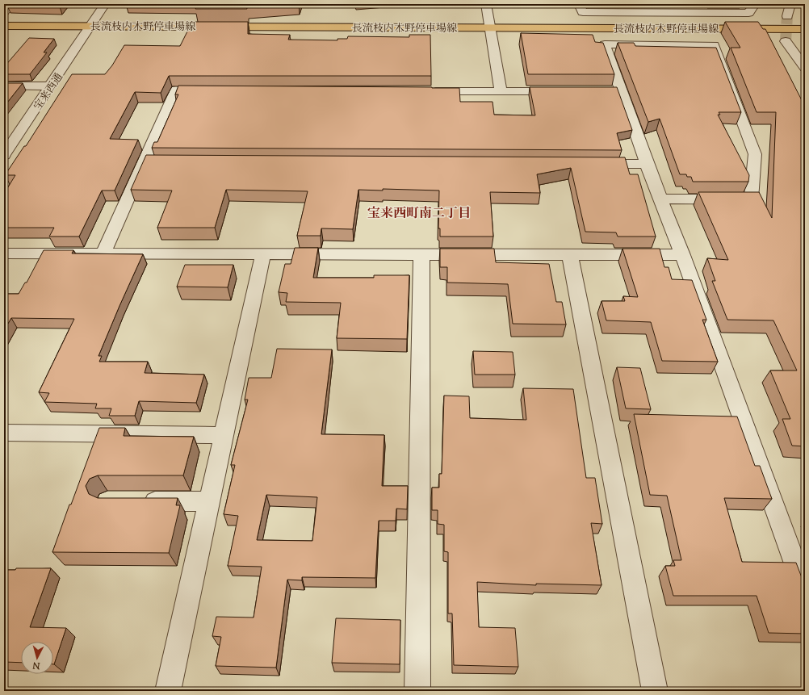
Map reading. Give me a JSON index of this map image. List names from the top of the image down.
{
  "streets": {
    "main road": ["長流枝内木野停車場線"],
    "street": ["宝来西通"]
  },
  "crossings": [
    ["長流枝内木野停車場線", "宝来西通"]
  ],
  "districts": ["宝来西町南二丁目"],
  "north": "bottom"
}
